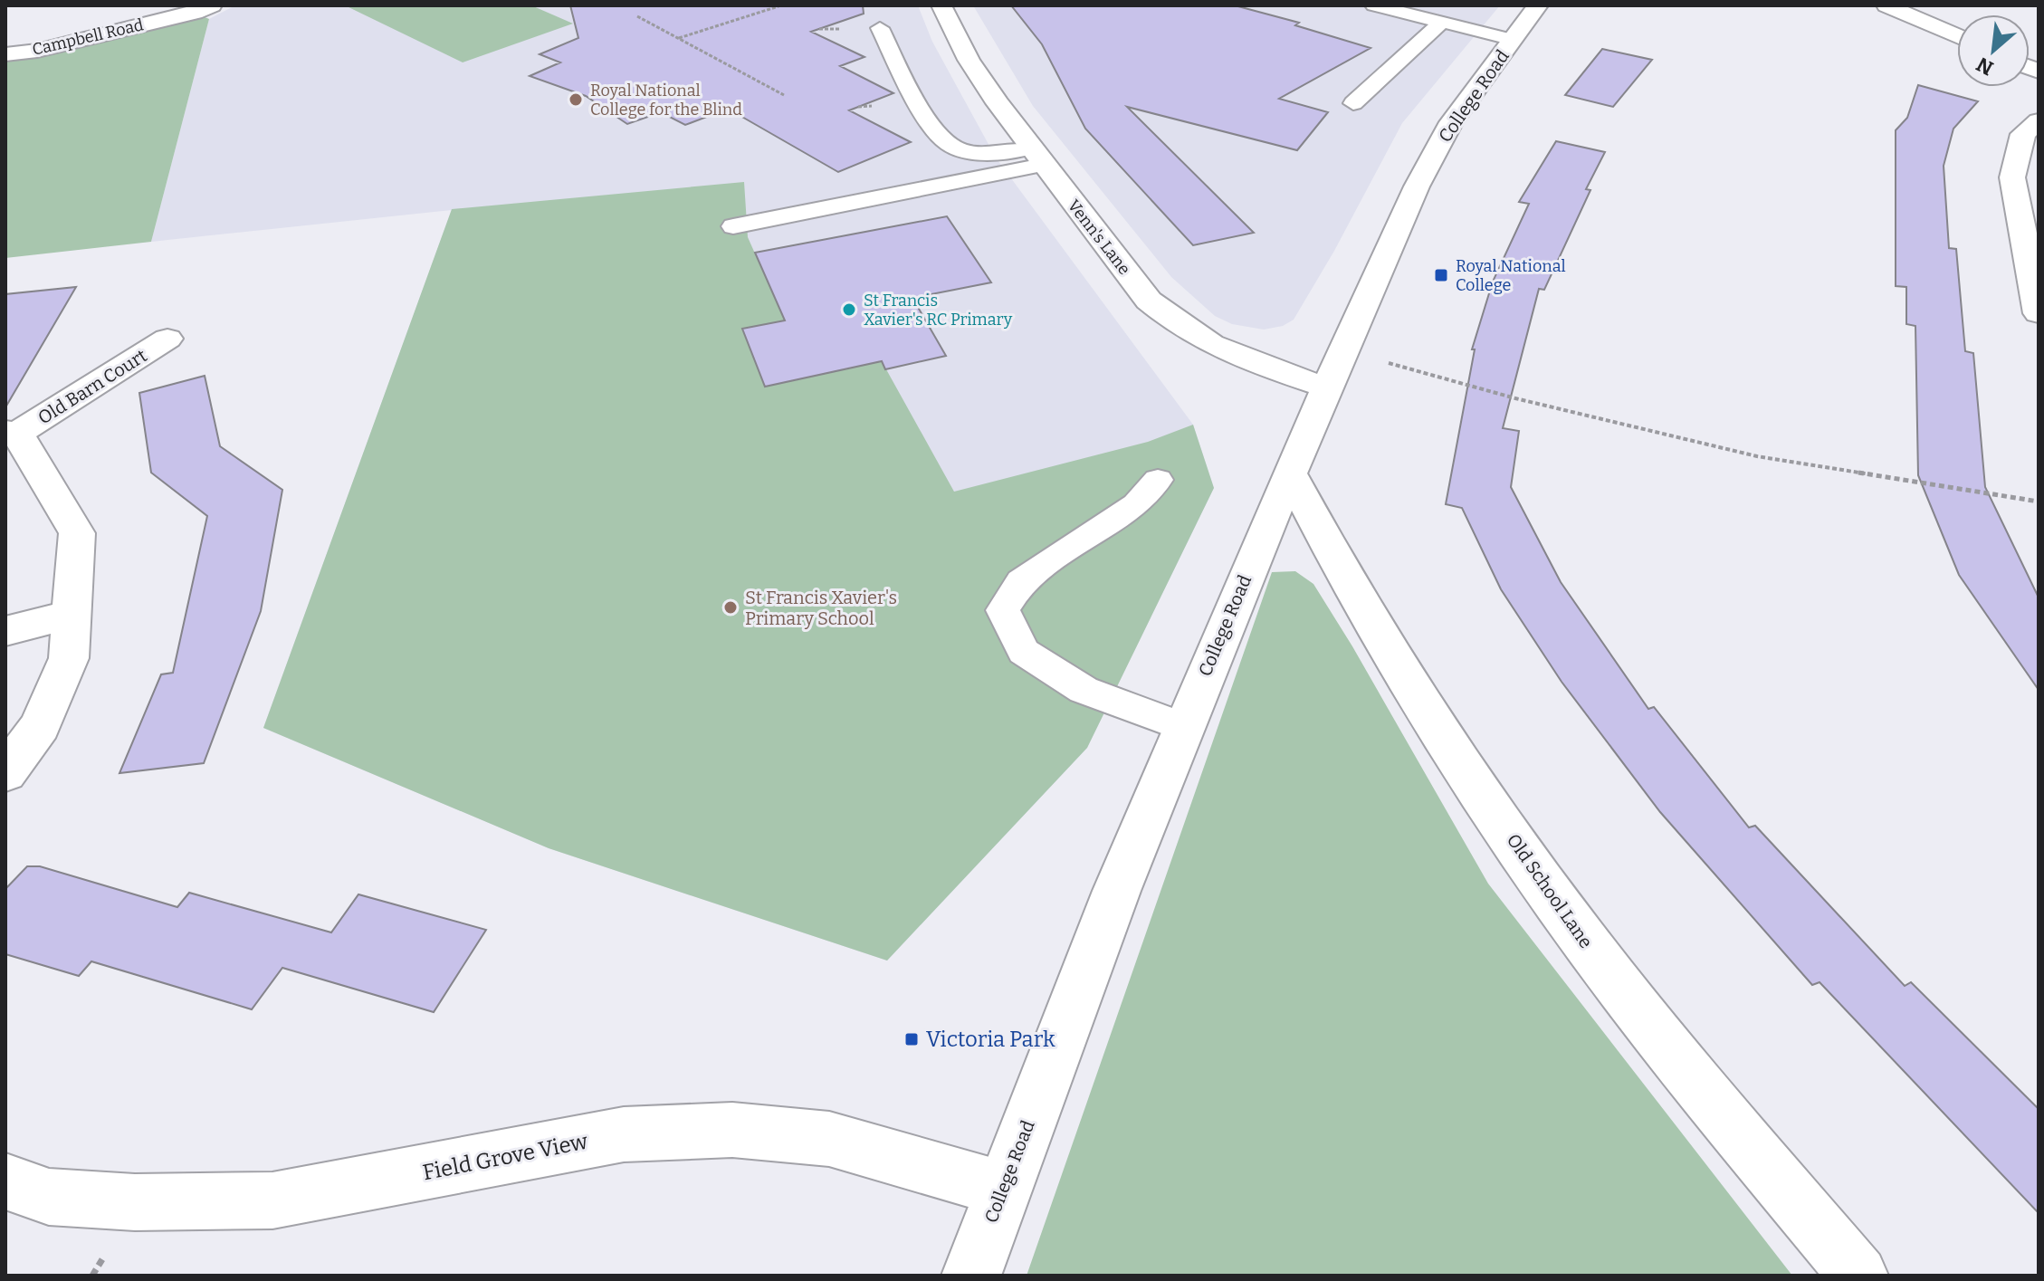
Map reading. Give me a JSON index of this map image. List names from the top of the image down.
{
  "streets": {
    "street": [
      "Campbell Road",
      "College Road",
      "Venn's Lane",
      "Old Barn Court",
      "Old School Lane",
      "Field Grove View"
    ]
  },
  "crossings": [
    ["College Road", "Venn's Lane"],
    ["College Road", "Old School Lane"],
    ["College Road", "Field Grove View"]
  ],
  "places": {
    "other": ["Royal National College for the Blind", "St Francis Xavier's RC Primary", "St Francis Xavier's Primary School"],
    "transit": ["Royal National College", "Victoria Park"]
  },
  "north": "bottom left"
}
